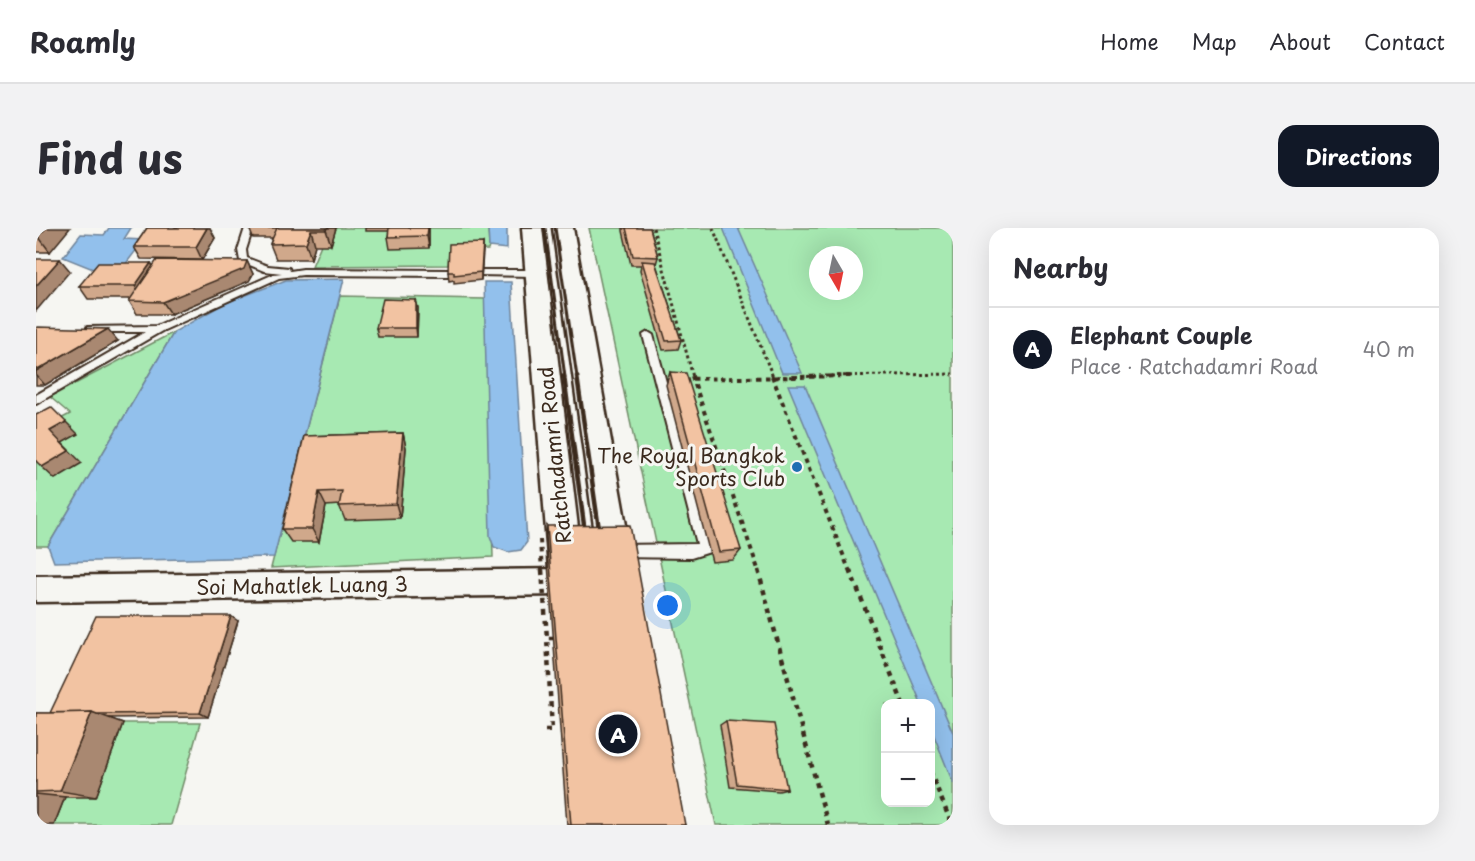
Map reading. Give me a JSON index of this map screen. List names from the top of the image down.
{
  "streets": {
    "main road": ["Ratchadamri Road"],
    "street": ["Soi Mahatlek Luang 3"]
  },
  "crossings": [
    ["Ratchadamri Road", "Soi Mahatlek Luang 3"]
  ],
  "places": ["The Royal Bangkok Sports Club"],
  "north": "bottom",
  "page": {
    "header": "Roamly",
    "nav": [
      "Home",
      "Map",
      "About",
      "Contact"
    ],
    "title": "Find us",
    "buttons": "Directions",
    "heading": "Nearby",
    "list": [
      {
        "mark": "A",
        "name": "Elephant Couple",
        "note": "Place · Ratchadamri Road",
        "value": "40 m"
      }
    ],
    "map_buttons": ["+", "−"],
    "pins": "A"
  }
}
